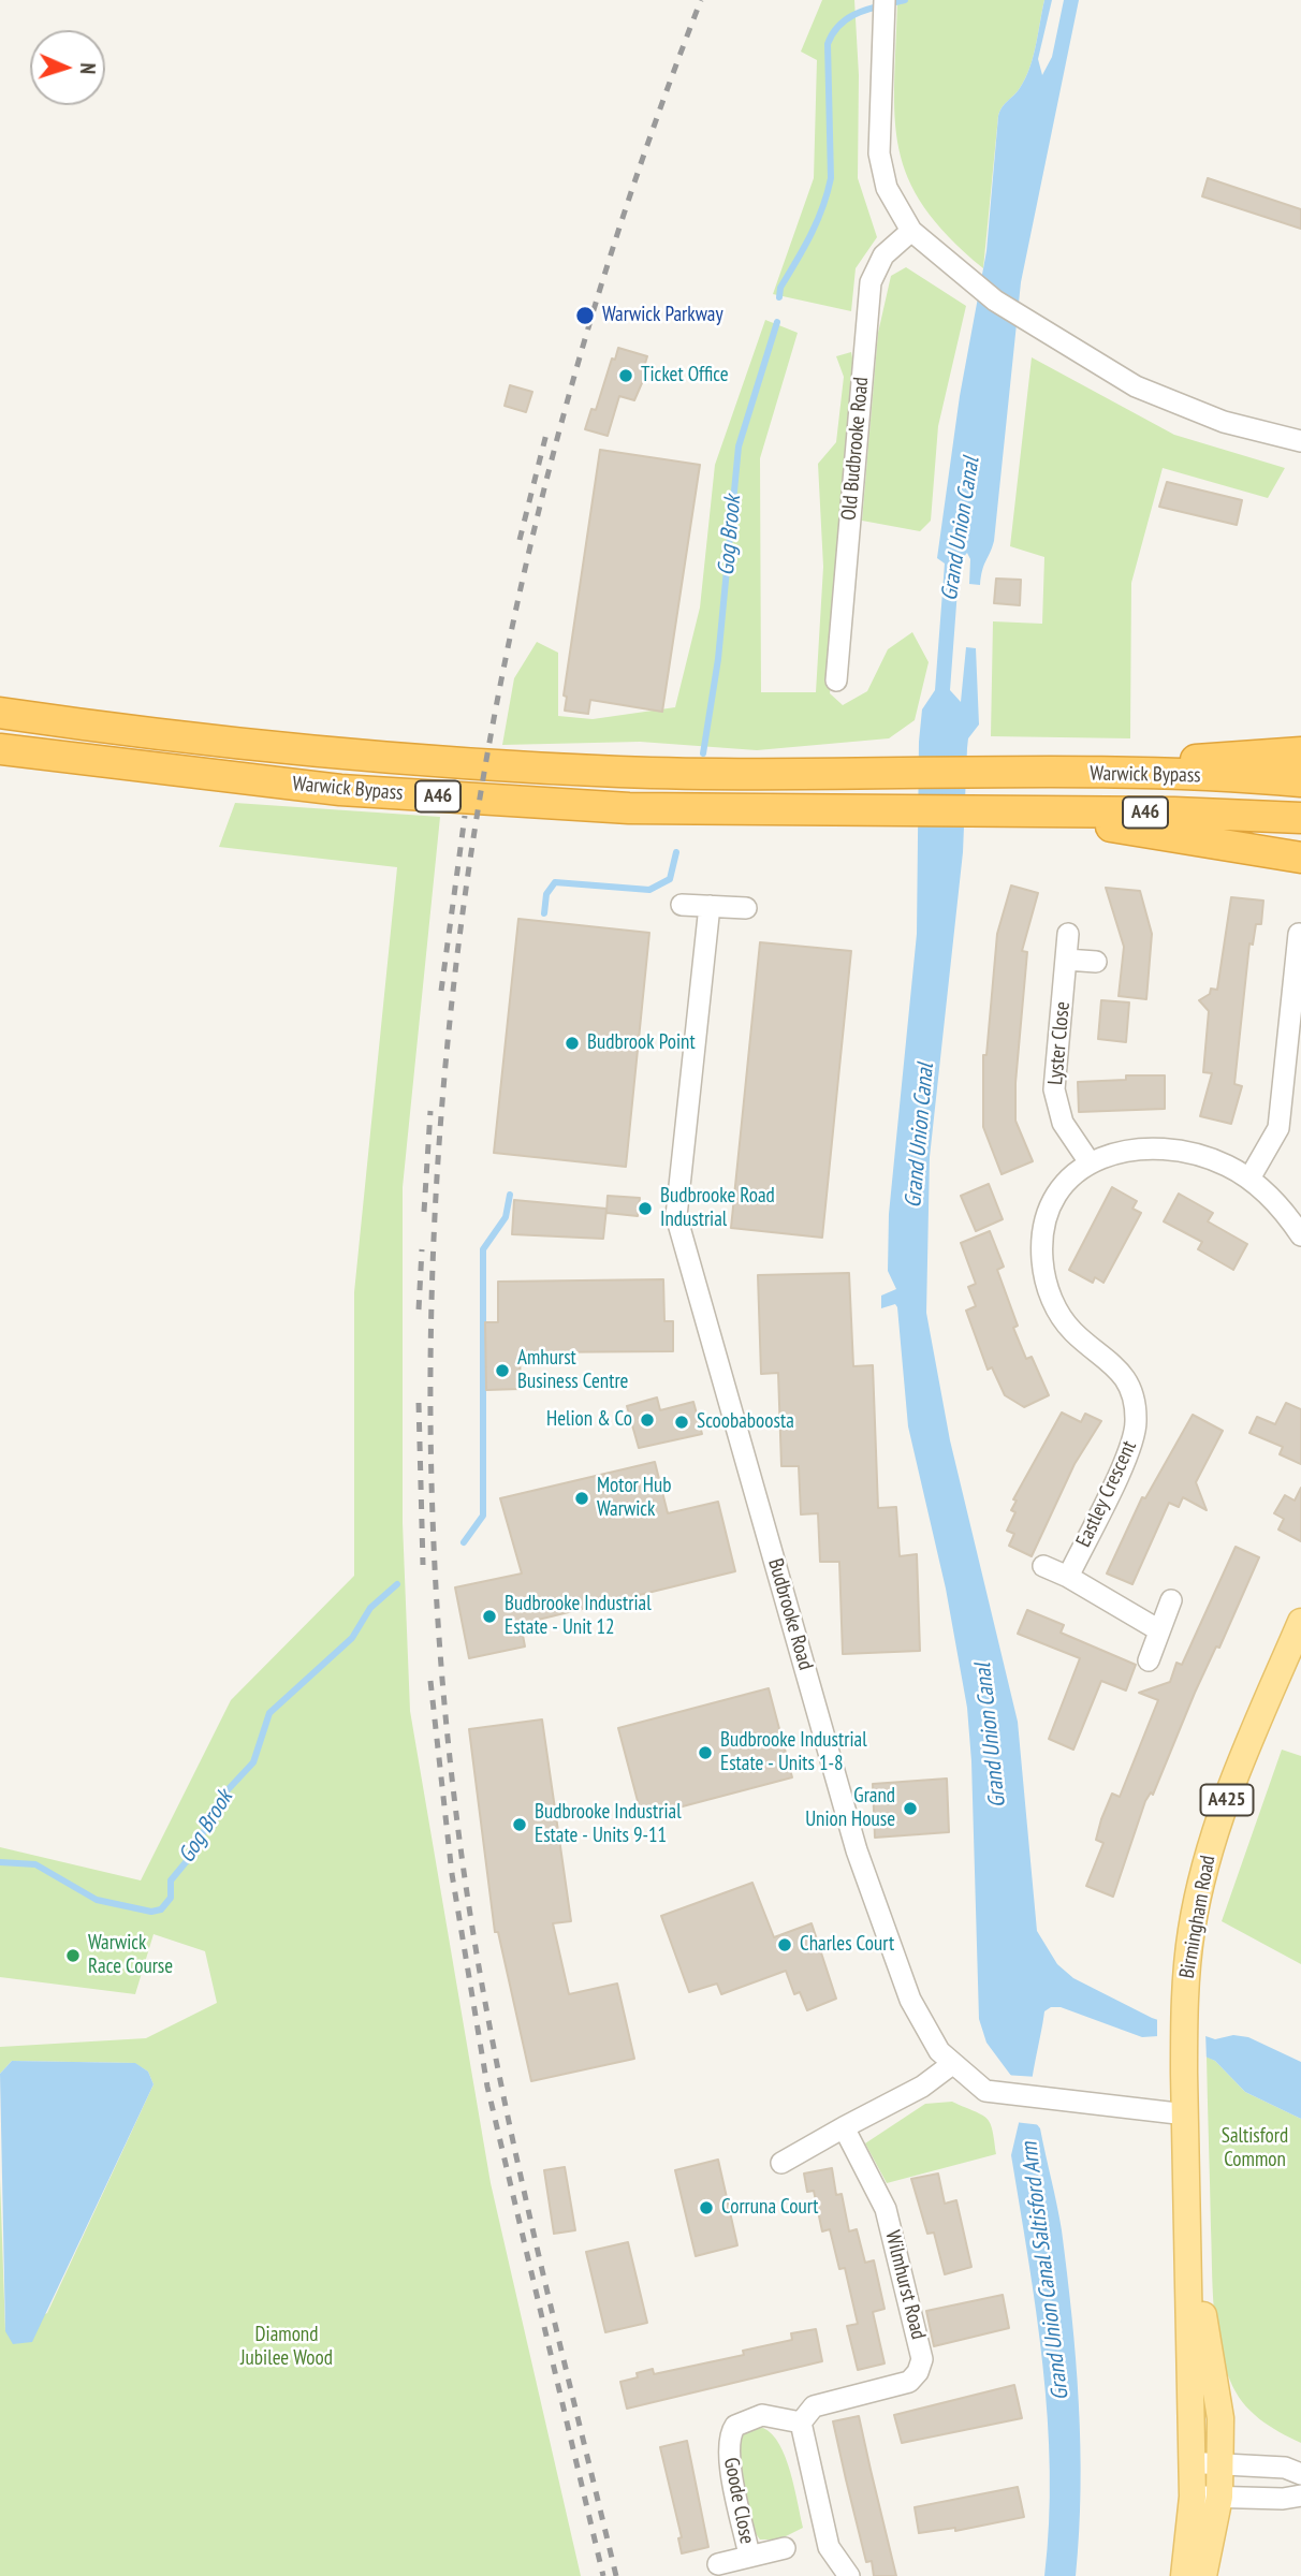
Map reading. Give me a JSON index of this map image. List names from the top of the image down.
{
  "streets": {
    "highway": ["Warwick Bypass", "A46"],
    "main road": ["A425", "Birmingham Road"],
    "street": [
      "Old Budbrooke Road",
      "Lyster Close",
      "Eastley Crescent",
      "Budbrooke Road",
      "Wilmhurst Road",
      "Goode Close"
    ]
  },
  "crossings": [
    ["Lyster Close", "Eastley Crescent"],
    ["Budbrooke Road", "Birmingham Road"],
    ["Wilmhurst Road", "Goode Close"]
  ],
  "water": ["Grand Union Canal", "Gog Brook", "Grand Union Canal Saltisford Arm"],
  "parks": ["Saltisford Common", "Diamond Jubilee Wood"],
  "places": [
    "Warwick Parkway",
    "Ticket Office",
    "Budbrook Point",
    "Budbrooke Road Industrial",
    "Amhurst Business Centre",
    "Helion & Co",
    "Scoobaboosta",
    "Motor Hub Warwick",
    "Budbrooke Industrial Estate - Unit 12",
    "Budbrooke Industrial Estate - Units 1-8",
    "Grand Union House",
    "Budbrooke Industrial Estate - Units 9-11",
    "Charles Court",
    "Warwick Race Course",
    "Corruna Court"
  ],
  "north": "right"
}
